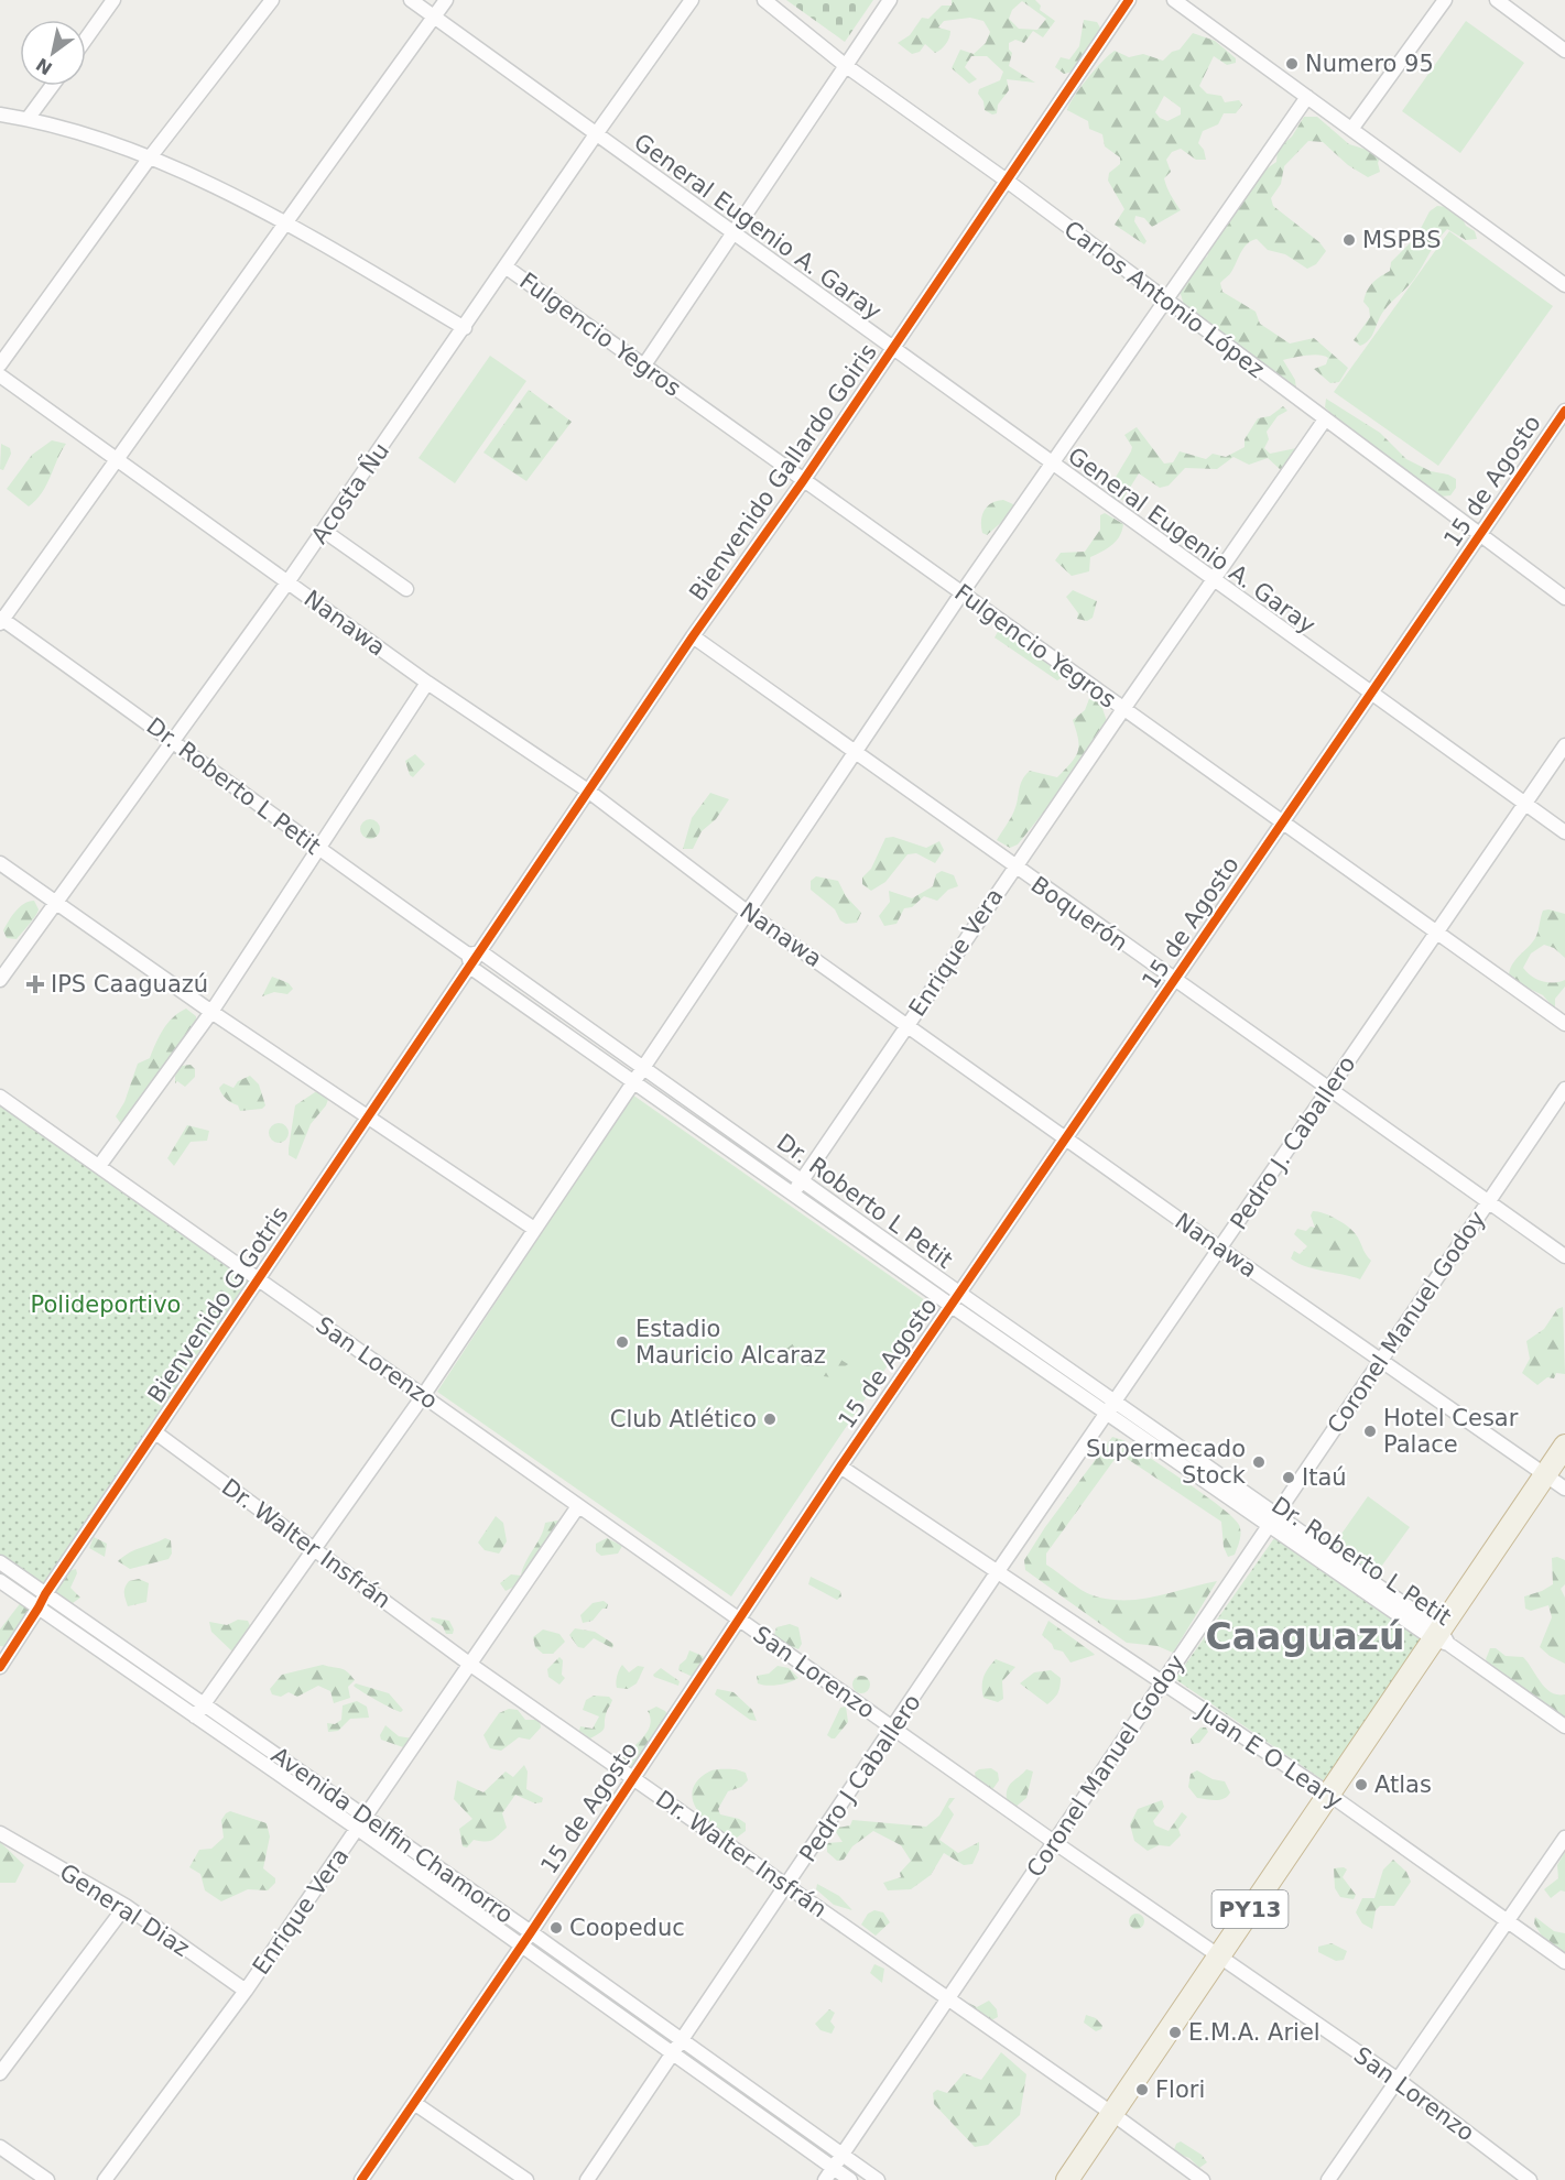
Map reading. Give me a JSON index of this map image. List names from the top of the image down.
{
  "streets": {
    "highway": ["PY13"],
    "street": [
      "General Eugenio A. Garay",
      "Carlos Antonio López",
      "Fulgencio Yegros",
      "Bienvenido Gallardo Goiris",
      "15 de Agosto",
      "Acosta Ñu",
      "Nanawa",
      "Dr. Roberto L Petit",
      "Boquerón",
      "Enrique Vera",
      "Pedro J. Caballero",
      "Bienvenido G Gotris",
      "Coronel Manuel Godoy",
      "San Lorenzo",
      "Dr. Walter Insfrán",
      "Juan E O Leary",
      "Pedro J Caballero",
      "Avenida Delfin Chamorro",
      "General Diaz"
    ]
  },
  "crossings": [
    ["General Eugenio A. Garay", "Bienvenido Gallardo Goiris"],
    ["General Eugenio A. Garay", "15 de Agosto"],
    ["General Eugenio A. Garay", "Acosta Ñu"],
    ["General Eugenio A. Garay", "Enrique Vera"],
    ["General Eugenio A. Garay", "Pedro J. Caballero"],
    ["Carlos Antonio López", "Bienvenido Gallardo Goiris"],
    ["Carlos Antonio López", "15 de Agosto"],
    ["Carlos Antonio López", "Enrique Vera"],
    ["Fulgencio Yegros", "Bienvenido Gallardo Goiris"],
    ["Fulgencio Yegros", "15 de Agosto"],
    ["Fulgencio Yegros", "Acosta Ñu"],
    ["Fulgencio Yegros", "Enrique Vera"],
    ["Fulgencio Yegros", "Pedro J. Caballero"],
    ["Bienvenido Gallardo Goiris", "Nanawa"],
    ["Bienvenido Gallardo Goiris", "Dr. Roberto L Petit"],
    ["Bienvenido Gallardo Goiris", "Boquerón"],
    ["Bienvenido Gallardo Goiris", "Bienvenido G Gotris"],
    ["15 de Agosto", "Nanawa"],
    ["15 de Agosto", "Dr. Roberto L Petit"],
    ["15 de Agosto", "Boquerón"],
    ["15 de Agosto", "San Lorenzo"],
    ["15 de Agosto", "Dr. Walter Insfrán"],
    ["15 de Agosto", "Juan E O Leary"],
    ["15 de Agosto", "Avenida Delfin Chamorro"],
    ["Acosta Ñu", "Nanawa"],
    ["Acosta Ñu", "Dr. Roberto L Petit"],
    ["Nanawa", "Enrique Vera"],
    ["Nanawa", "Pedro J. Caballero"],
    ["Nanawa", "Coronel Manuel Godoy"],
    ["Nanawa", "PY13"],
    ["Dr. Roberto L Petit", "Enrique Vera"],
    ["Dr. Roberto L Petit", "Pedro J. Caballero"],
    ["Dr. Roberto L Petit", "Bienvenido G Gotris"],
    ["Dr. Roberto L Petit", "Coronel Manuel Godoy"],
    ["Dr. Roberto L Petit", "PY13"],
    ["Boquerón", "Enrique Vera"],
    ["Boquerón", "Pedro J. Caballero"],
    ["Boquerón", "Coronel Manuel Godoy"],
    ["Enrique Vera", "San Lorenzo"],
    ["Enrique Vera", "Dr. Walter Insfrán"],
    ["Enrique Vera", "Avenida Delfin Chamorro"],
    ["Enrique Vera", "General Diaz"],
    ["Pedro J. Caballero", "Juan E O Leary"],
    ["Pedro J. Caballero", "Pedro J Caballero"],
    ["Bienvenido G Gotris", "San Lorenzo"],
    ["Bienvenido G Gotris", "Dr. Walter Insfrán"],
    ["Bienvenido G Gotris", "Avenida Delfin Chamorro"],
    ["Coronel Manuel Godoy", "San Lorenzo"],
    ["Coronel Manuel Godoy", "Dr. Walter Insfrán"],
    ["Coronel Manuel Godoy", "Juan E O Leary"],
    ["Coronel Manuel Godoy", "Avenida Delfin Chamorro"],
    ["San Lorenzo", "Pedro J Caballero"],
    ["San Lorenzo", "PY13"],
    ["Dr. Walter Insfrán", "Pedro J Caballero"],
    ["Dr. Walter Insfrán", "PY13"],
    ["Juan E O Leary", "Pedro J Caballero"],
    ["Juan E O Leary", "PY13"],
    ["Pedro J Caballero", "Avenida Delfin Chamorro"]
  ],
  "districts": ["Caaguazú"],
  "parks": ["Polideportivo"],
  "places": {
    "other": [
      "Numero 95",
      "MSPBS",
      "Estadio Mauricio Alcaraz",
      "Club Atlético",
      "Hotel Cesar Palace",
      "Supermecado Stock",
      "Itaú",
      "Atlas",
      "Coopeduc",
      "E.M.A. Ariel",
      "Flori"
    ],
    "health": ["IPS Caaguazú"]
  },
  "north": "bottom left"
}
